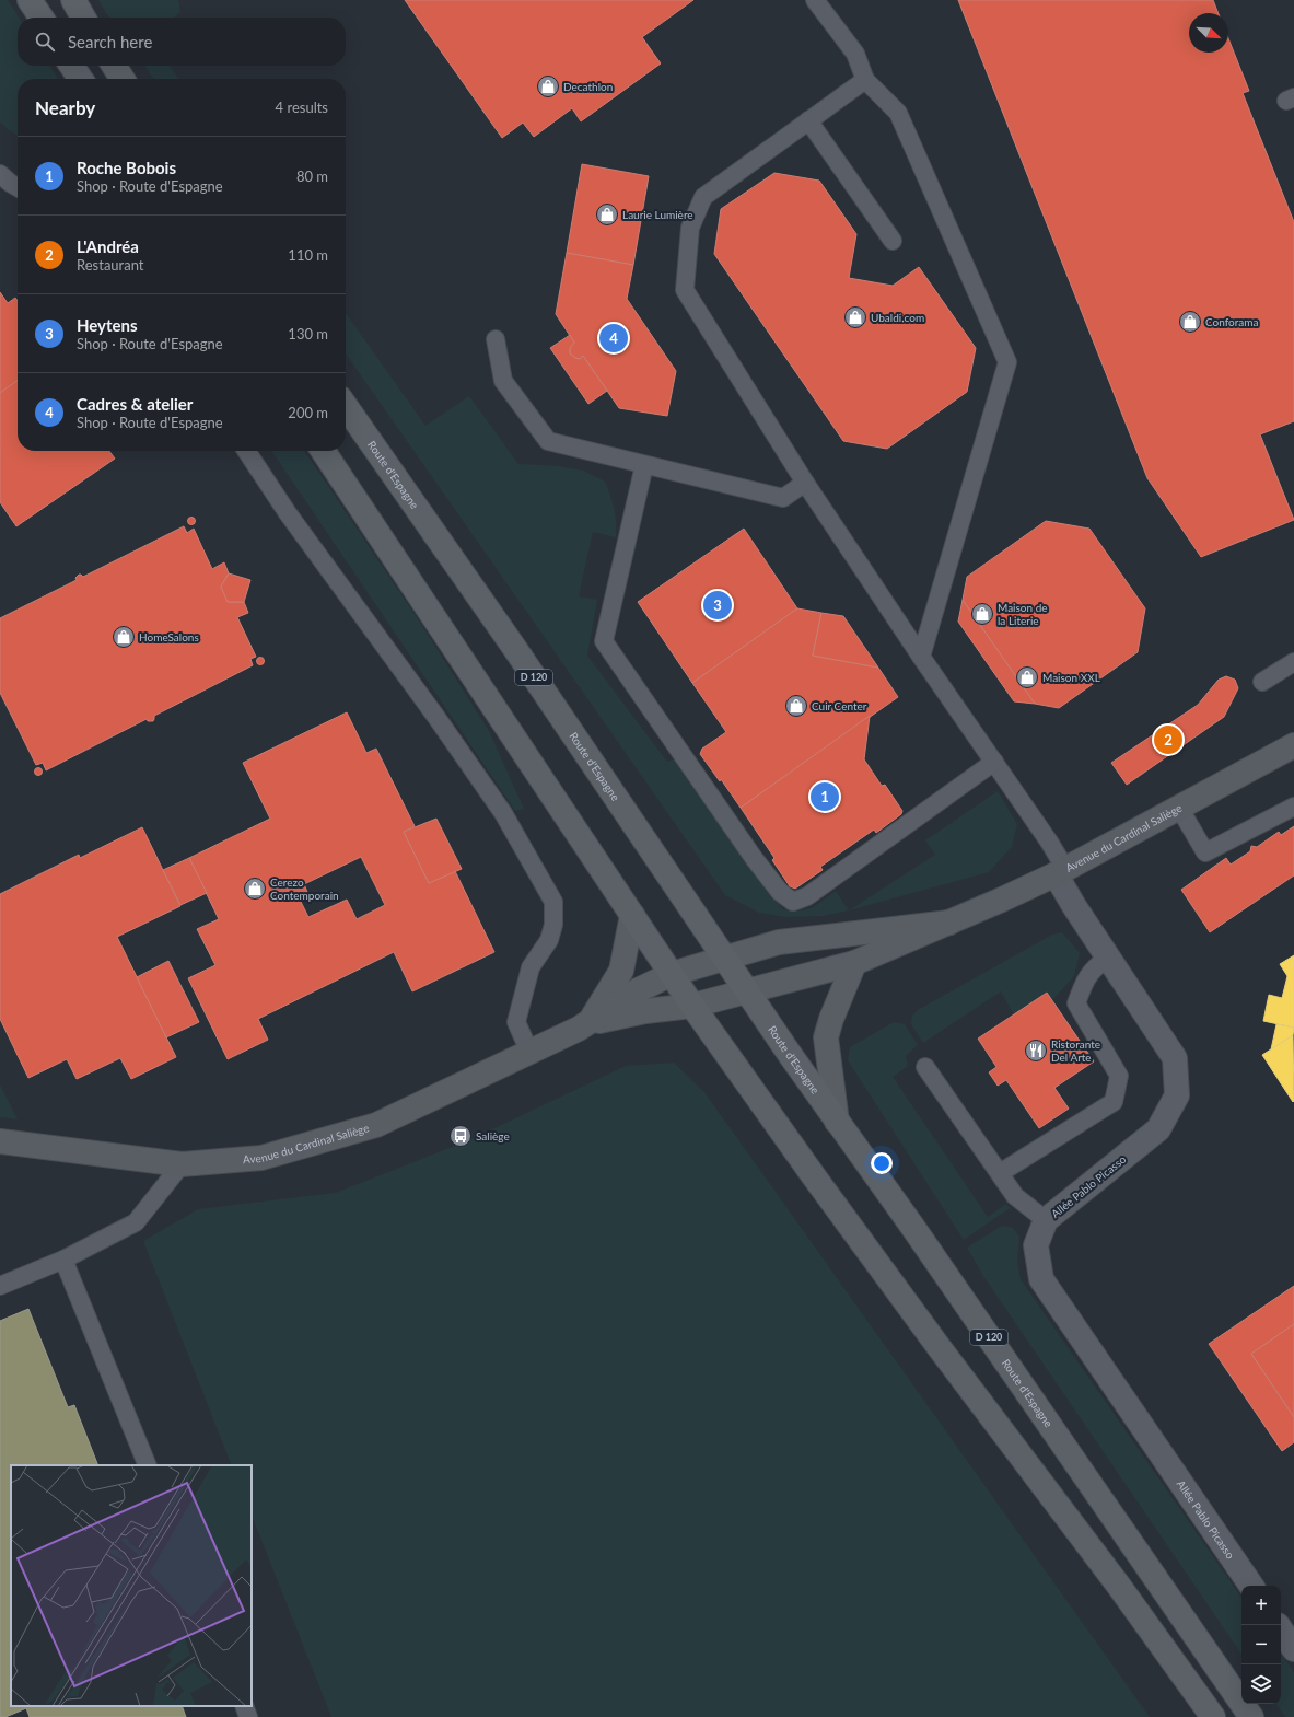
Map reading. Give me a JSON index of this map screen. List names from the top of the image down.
{
  "streets": {
    "main road": ["Route d'Espagne", "D 120", "Avenue du Cardinal Saliège"],
    "street": ["Allée Pablo Picasso"]
  },
  "crossings": [
    ["Route d'Espagne", "Avenue du Cardinal Saliège"],
    ["Avenue du Cardinal Saliège", "Allée Pablo Picasso"]
  ],
  "places": {
    "shop": [
      "Decathlon",
      "Laurie Lumière",
      "Ubaldi.com",
      "Conforama",
      "Maison de la Literie",
      "HomeSalons",
      "Maison XXL",
      "Cuir Center",
      "Cerezo Contemporain"
    ],
    "restaurant": ["Ristorante Del Arte"],
    "bus stop": ["Saliège"]
  },
  "north": "bottom right",
  "page": {
    "search": "Search here",
    "heading": ["Nearby", "4 results"],
    "list": [
      {
        "mark": "1",
        "name": "Roche Bobois",
        "note": "Shop · Route d'Espagne",
        "value": "80 m"
      },
      {
        "mark": "2",
        "name": "L'Andréa",
        "note": "Restaurant",
        "value": "110 m"
      },
      {
        "mark": "3",
        "name": "Heytens",
        "note": "Shop · Route d'Espagne",
        "value": "130 m"
      },
      {
        "mark": "4",
        "name": "Cadres & atelier",
        "note": "Shop · Route d'Espagne",
        "value": "200 m"
      }
    ],
    "pins": [
      "4",
      "3",
      "2",
      "1"
    ],
    "map_buttons": ["+", "−"]
  }
}
